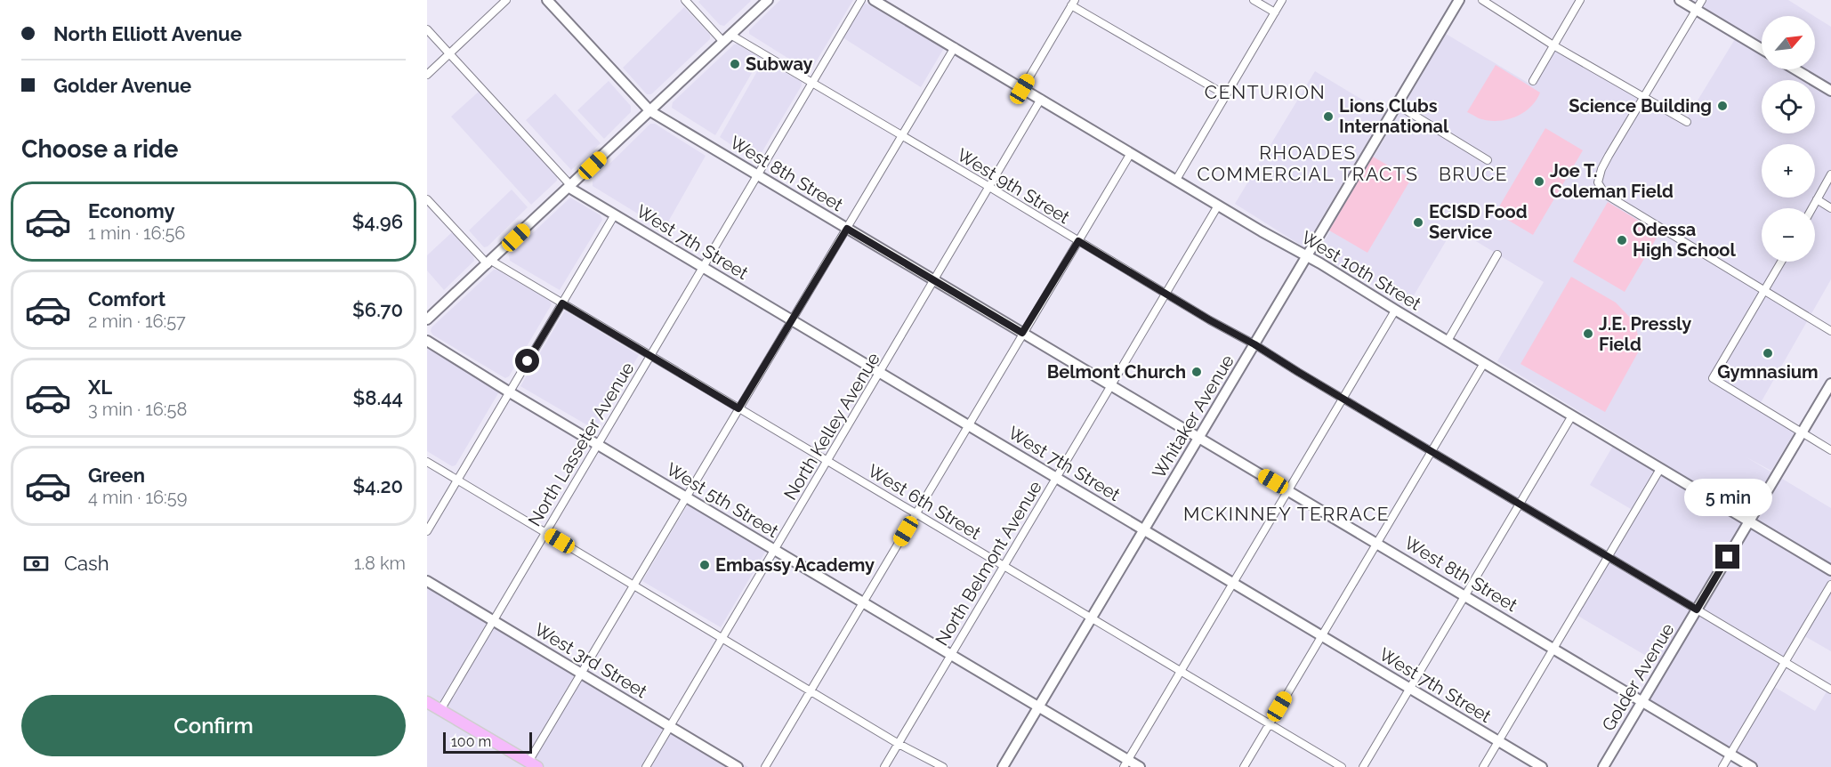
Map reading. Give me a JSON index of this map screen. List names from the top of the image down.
{
  "streets": {
    "street": [
      "West 8th Street",
      "West 9th Street",
      "West 7th Street",
      "West 10th Street",
      "Whitaker Avenue",
      "North Kelley Avenue",
      "North Lasseter Avenue",
      "West 5th Street",
      "West 6th Street",
      "North Belmont Avenue",
      "West 3rd Street",
      "Golder Avenue"
    ]
  },
  "crossings": [
    ["West 8th Street", "Whitaker Avenue"],
    ["West 8th Street", "North Kelley Avenue"],
    ["West 8th Street", "North Lasseter Avenue"],
    ["West 8th Street", "North Belmont Avenue"],
    ["West 8th Street", "Golder Avenue"],
    ["West 9th Street", "Whitaker Avenue"],
    ["West 9th Street", "North Kelley Avenue"],
    ["West 9th Street", "North Lasseter Avenue"],
    ["West 9th Street", "North Belmont Avenue"],
    ["West 9th Street", "Golder Avenue"],
    ["West 7th Street", "Whitaker Avenue"],
    ["West 7th Street", "North Kelley Avenue"],
    ["West 7th Street", "North Lasseter Avenue"],
    ["West 7th Street", "North Belmont Avenue"],
    ["West 10th Street", "Whitaker Avenue"],
    ["West 10th Street", "North Kelley Avenue"],
    ["West 10th Street", "North Belmont Avenue"],
    ["West 10th Street", "Golder Avenue"],
    ["Whitaker Avenue", "West 5th Street"],
    ["Whitaker Avenue", "West 6th Street"],
    ["North Kelley Avenue", "West 5th Street"],
    ["North Kelley Avenue", "West 6th Street"],
    ["North Kelley Avenue", "West 3rd Street"],
    ["North Lasseter Avenue", "West 5th Street"],
    ["North Lasseter Avenue", "West 6th Street"],
    ["North Lasseter Avenue", "West 3rd Street"],
    ["West 5th Street", "North Belmont Avenue"],
    ["West 6th Street", "North Belmont Avenue"]
  ],
  "districts": [
    "CENTURION",
    "RHOADES COMMERCIAL TRACTS",
    "BRUCE",
    "MCKINNEY TERRACE"
  ],
  "places": [
    "Subway",
    "Science Building",
    "Lions Clubs International",
    "Joe T. Coleman Field",
    "ECISD Food Service",
    "Odessa High School",
    "J.E. Pressly Field",
    "Gymnasium",
    "Belmont Church",
    "Embassy Academy"
  ],
  "scale_bar": "100 m",
  "north": "top right",
  "page": {
    "banner": ["North Elliott Avenue", "Golder Avenue"],
    "map_buttons": ["+", "−"],
    "heading": "Choose a ride",
    "list": [
      {
        "name": "Economy",
        "note": "1 min · 16:56",
        "value": "$4.96"
      },
      {
        "name": "Comfort",
        "note": "2 min · 16:57",
        "value": "$6.70"
      },
      {
        "name": "XL",
        "note": "3 min · 16:58",
        "value": "$8.44"
      },
      {
        "name": "Green",
        "note": "4 min · 16:59",
        "value": "$4.20"
      }
    ],
    "bubble": "5 min",
    "pay": ["Cash", "1.8 km"],
    "buttons": "Confirm",
    "scale": "100 m"
  }
}
